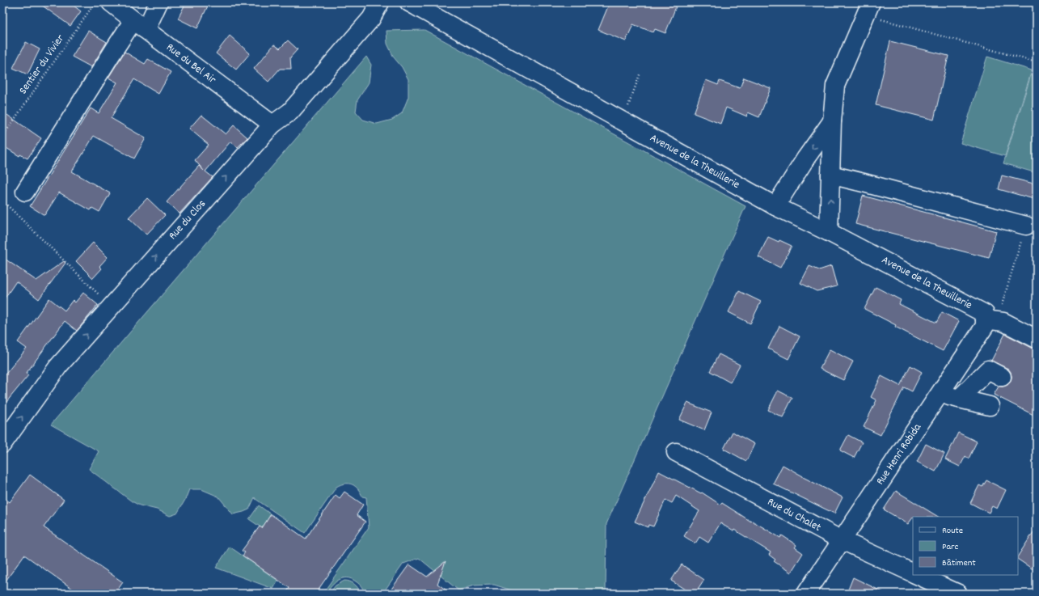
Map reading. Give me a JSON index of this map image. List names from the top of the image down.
{
  "streets": {
    "street": [
      "Rue du Bel Air",
      "Avenue de la Theuillerie",
      "Rue du Clos",
      "Rue Henri Robida",
      "Rue du Chalet"
    ],
    "path": ["Sentier du Vivier"]
  },
  "crossings": [
    ["Rue du Bel Air", "Rue du Clos"],
    ["Avenue de la Theuillerie", "Rue Henri Robida"],
    ["Rue Henri Robida", "Rue du Chalet"]
  ],
  "legend": ["Route", "Parc", "Bâtiment"]
}
